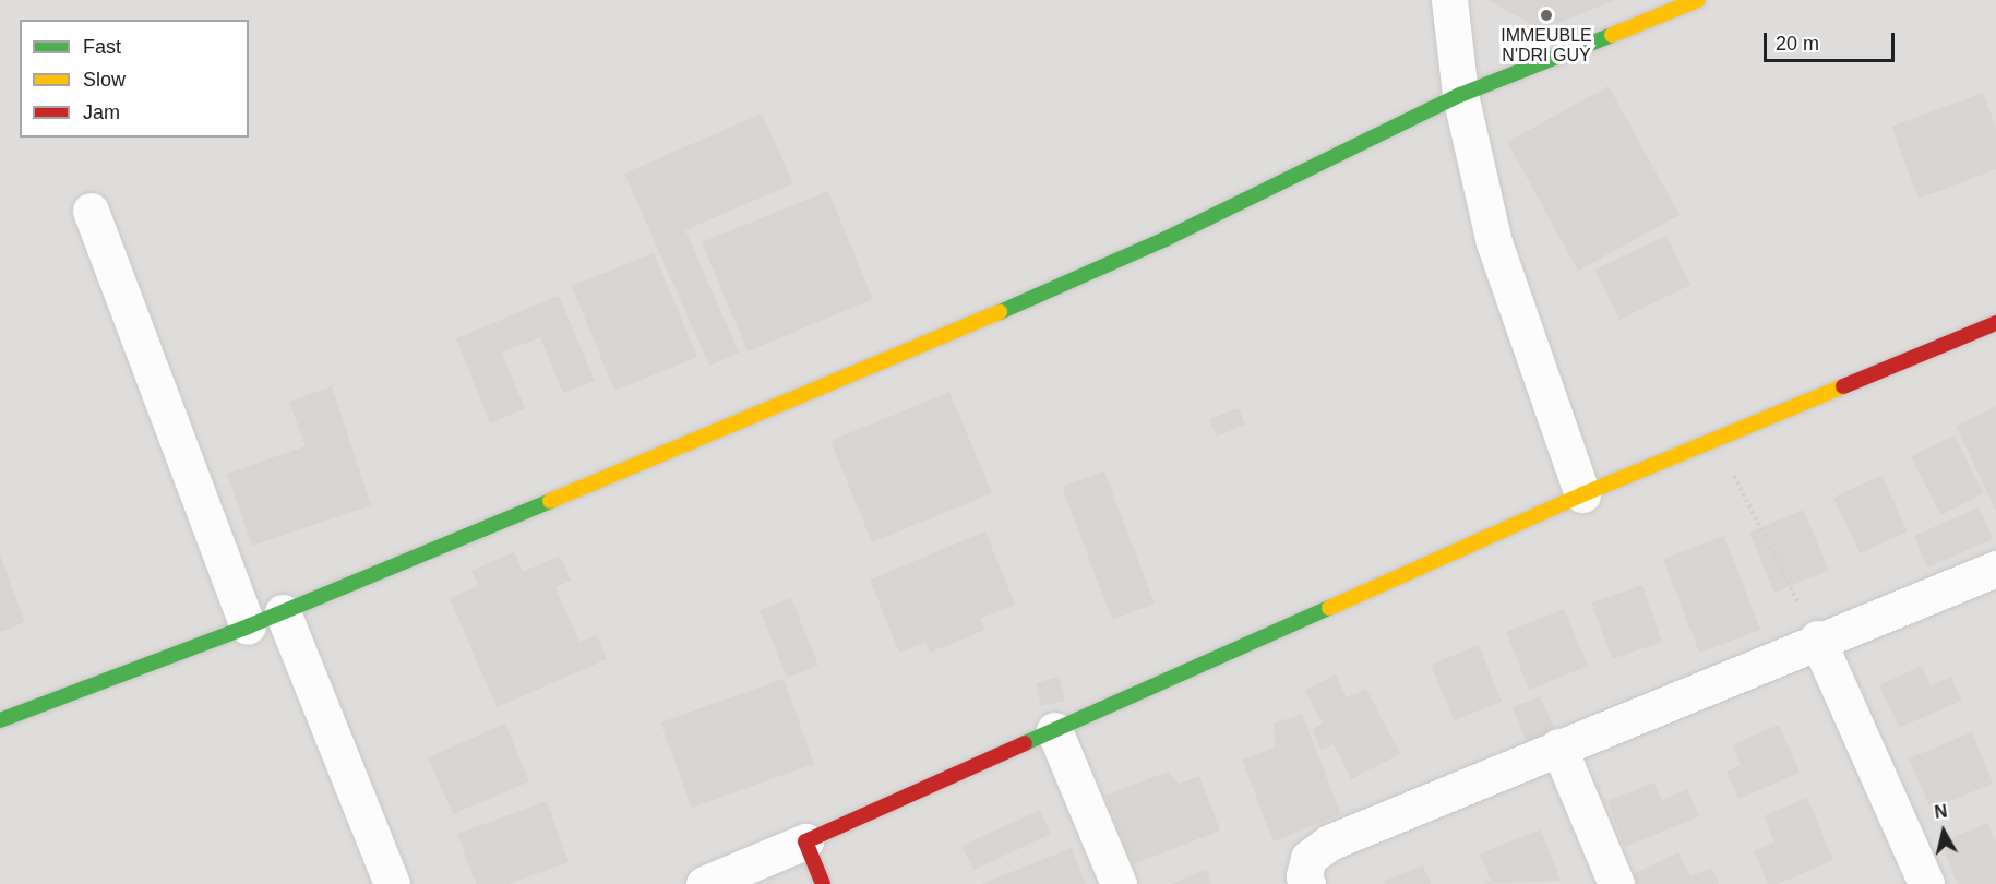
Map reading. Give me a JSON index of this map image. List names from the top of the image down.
{
  "places": ["IMMEUBLE N'DRI GUY"],
  "legend": ["Fast", "Slow", "Jam"],
  "scale_bar": "20 m",
  "north": "top"
}
